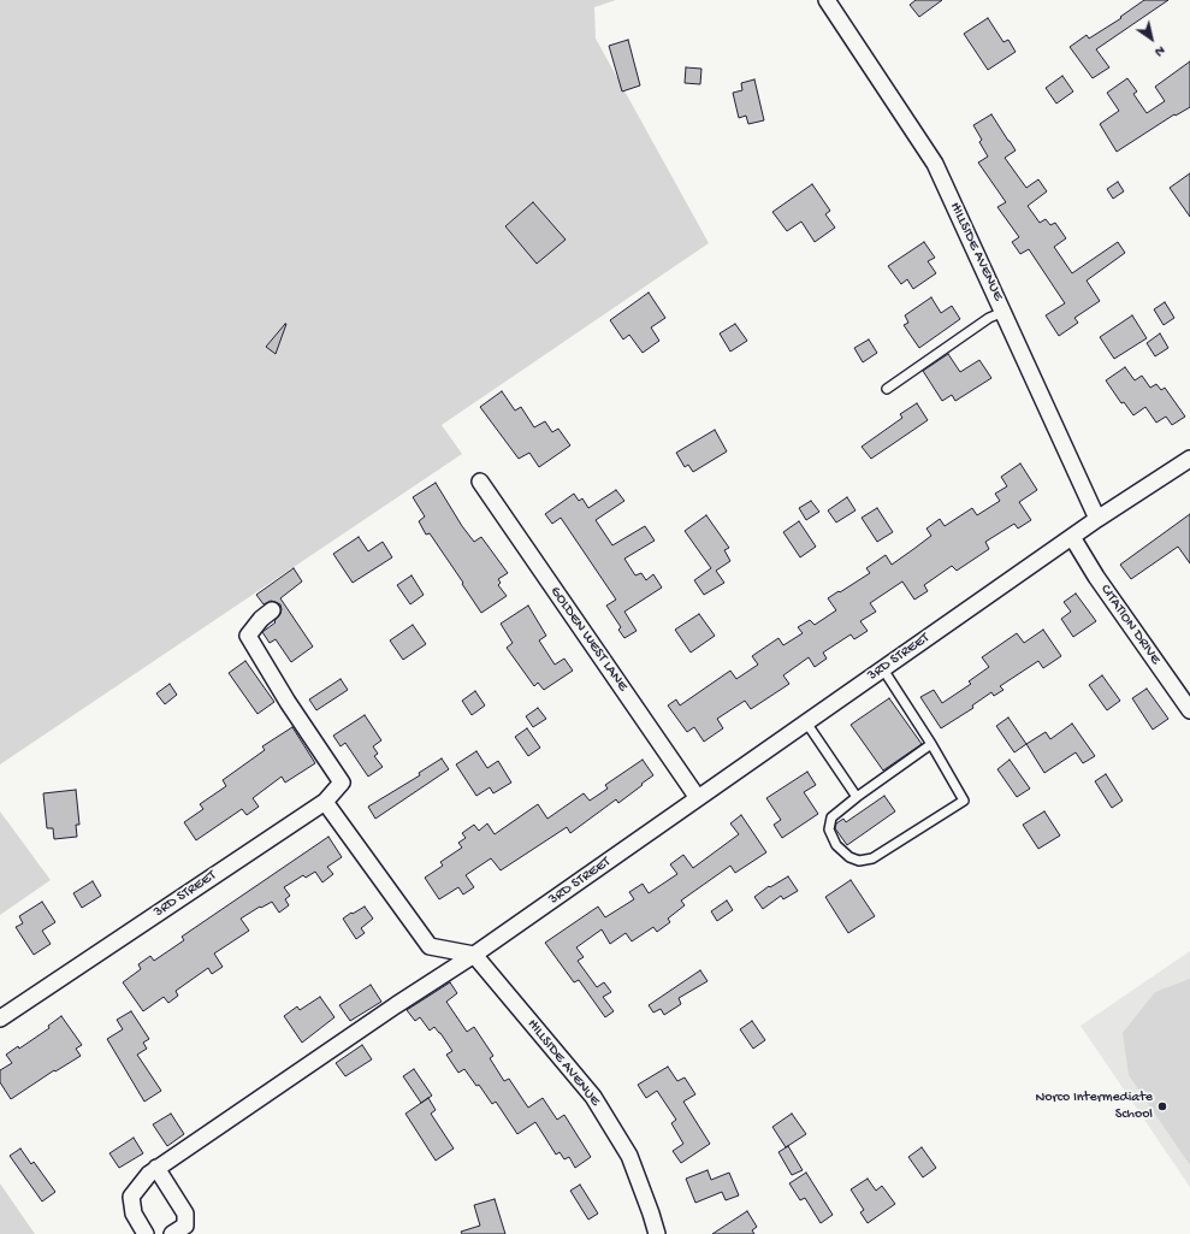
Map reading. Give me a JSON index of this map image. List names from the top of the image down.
{
  "streets": {
    "street": [
      "HILLSIDE AVENUE",
      "CITATION DRIVE",
      "GOLDEN WEST LANE",
      "3RD STREET"
    ]
  },
  "crossings": [
    ["HILLSIDE AVENUE", "3RD STREET"],
    ["CITATION DRIVE", "3RD STREET"],
    ["GOLDEN WEST LANE", "3RD STREET"]
  ],
  "places": ["Norco Intermediate School"],
  "north": "bottom right"
}
